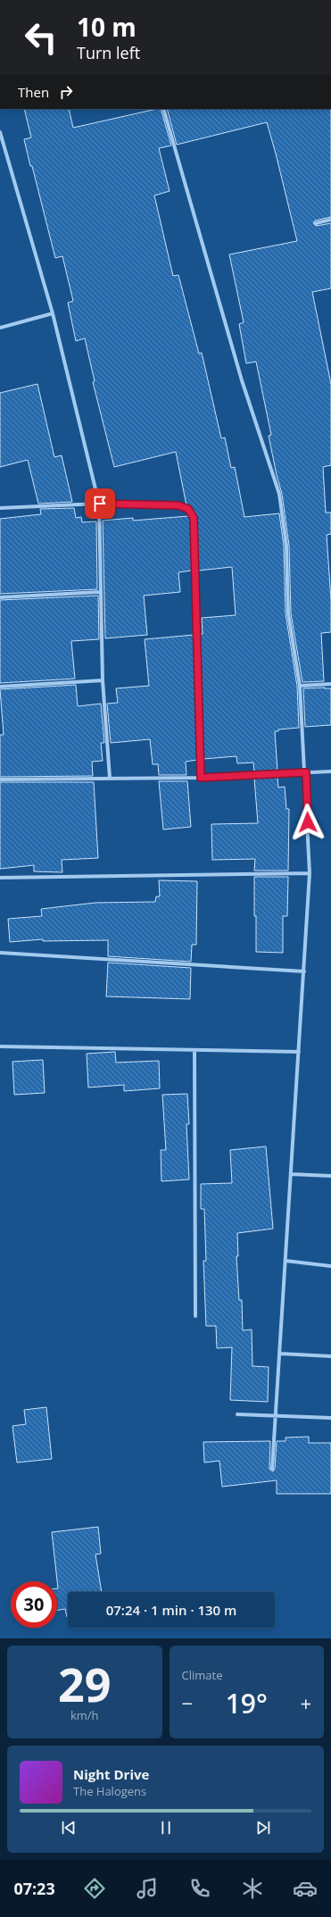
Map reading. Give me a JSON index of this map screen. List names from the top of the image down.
{
  "page": {
    "turn": ["10 m", "Turn left"],
    "then": "Then",
    "limit": "30",
    "trip": "07:24 · 1 min · 130 m",
    "tile": [
      ["29", "km/h"],
      "Climate"
    ],
    "heat": ["−", "19°", "+"],
    "song": ["Night Drive", "The Halogens"],
    "tabs": "07:23"
  }
}
